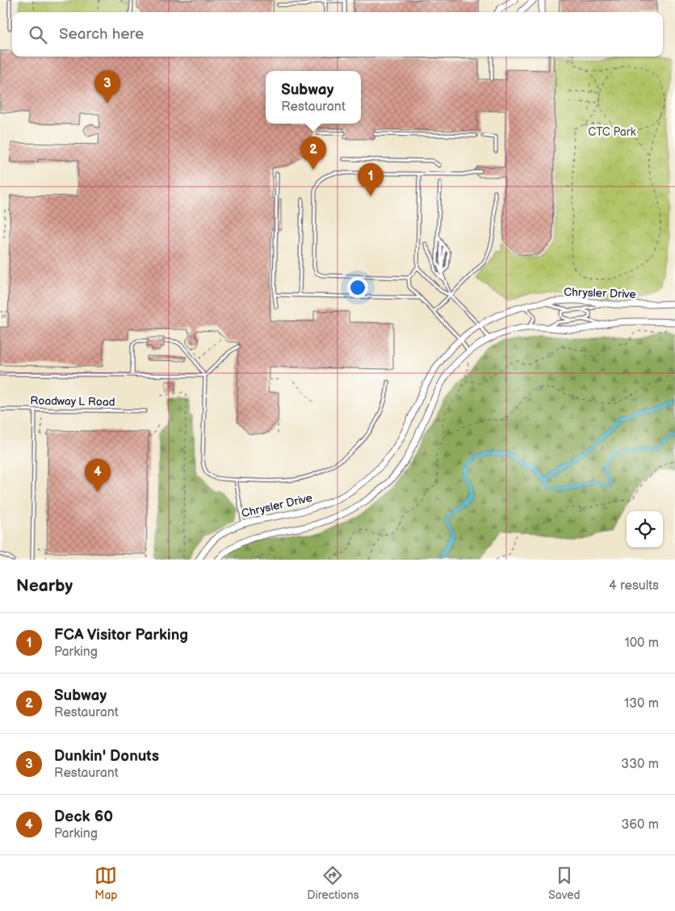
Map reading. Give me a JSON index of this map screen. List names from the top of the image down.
{
  "streets": {
    "street": ["Chrysler Drive"],
    "lane": ["Roadway L Road"]
  },
  "parks": ["CTC Park"],
  "page": {
    "search": "Search here",
    "pins": [
      "3",
      "2",
      "1",
      "4"
    ],
    "popup": ["Subway", "Restaurant"],
    "heading": ["Nearby", "4 results"],
    "list": [
      {
        "mark": "1",
        "name": "FCA Visitor Parking",
        "note": "Parking",
        "value": "100 m"
      },
      {
        "mark": "2",
        "name": "Subway",
        "note": "Restaurant",
        "value": "130 m"
      },
      {
        "mark": "3",
        "name": "Dunkin' Donuts",
        "note": "Restaurant",
        "value": "330 m"
      },
      {
        "mark": "4",
        "name": "Deck 60",
        "note": "Parking",
        "value": "360 m"
      }
    ],
    "nav": ["Map", "Directions", "Saved"]
  }
}
